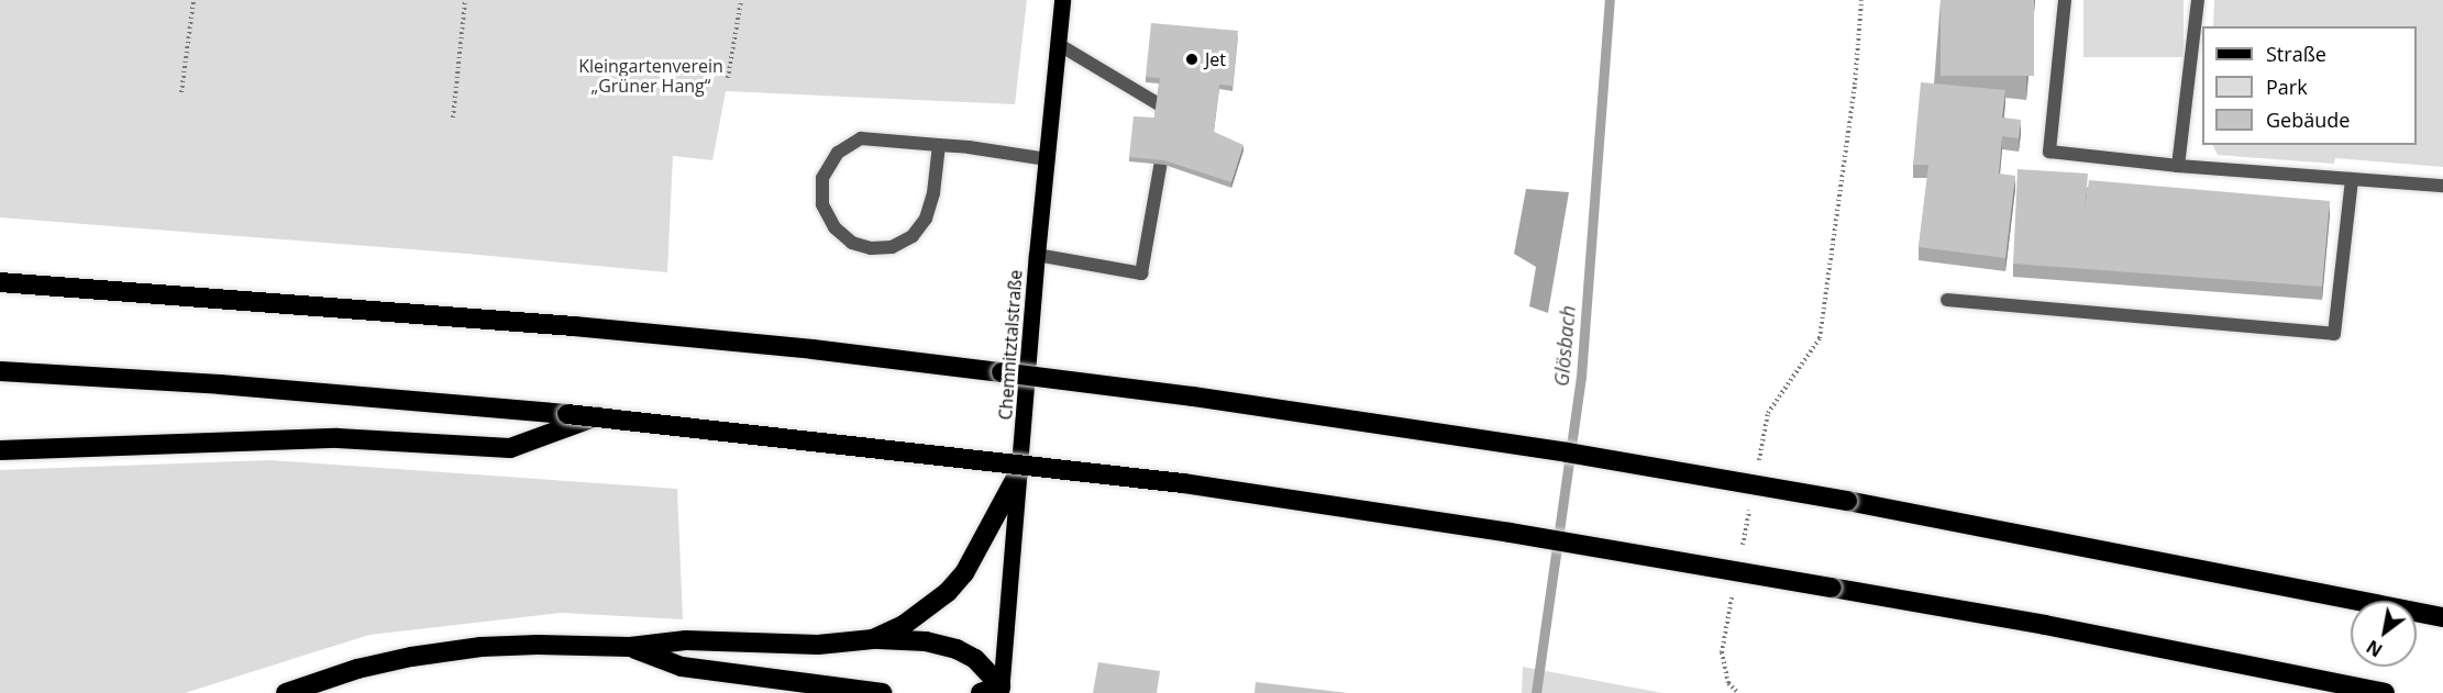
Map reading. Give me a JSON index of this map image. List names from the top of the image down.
{
  "streets": {
    "main road": ["Chemnitztalstraße"]
  },
  "water": ["Glösbach"],
  "parks": ["Kleingartenverein „Grüner Hang“"],
  "places": ["Jet"],
  "legend": ["Straße", "Park", "Gebäude"],
  "north": "bottom left"
}
